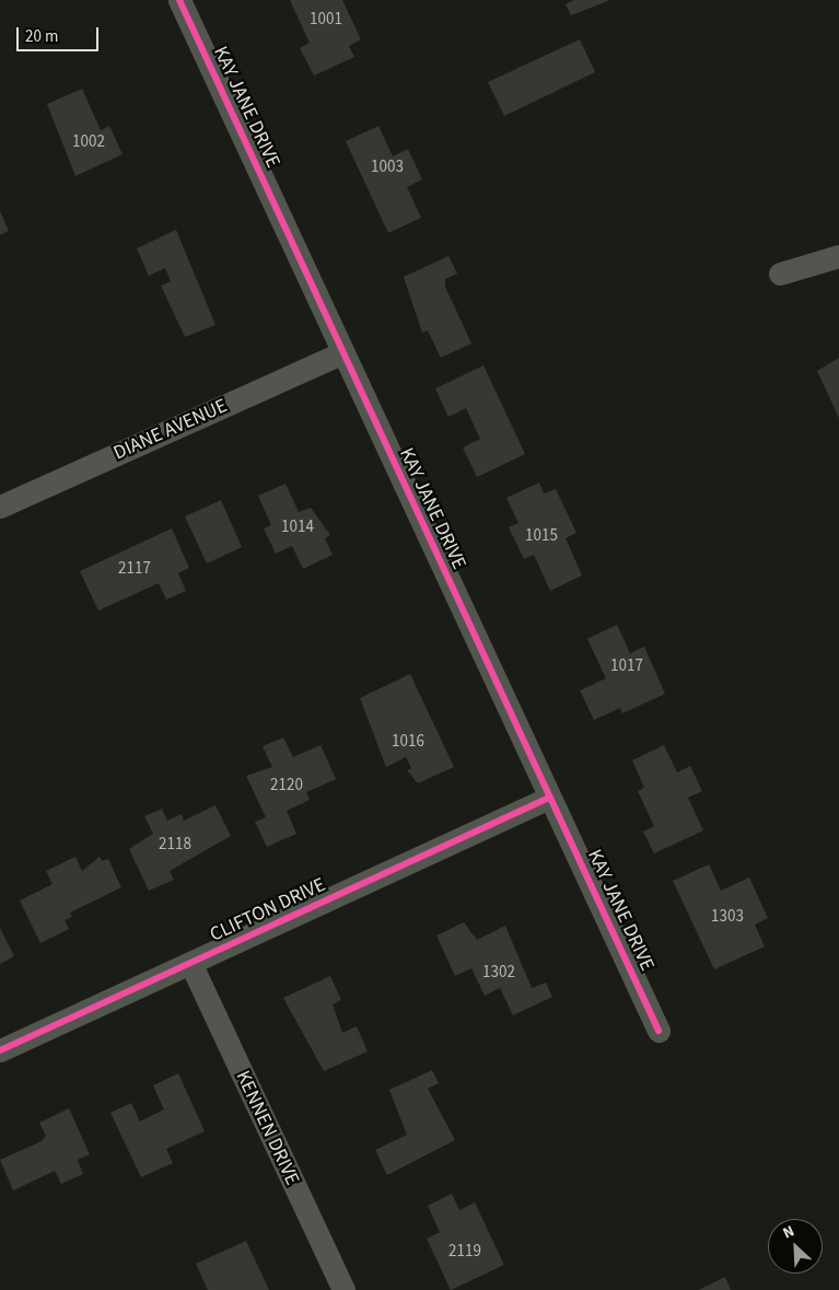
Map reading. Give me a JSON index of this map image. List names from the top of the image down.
{
  "streets": {
    "street": [
      "KAY JANE DRIVE",
      "DIANE AVENUE",
      "CLIFTON DRIVE",
      "KENNEN DRIVE"
    ]
  },
  "crossings": [
    ["KAY JANE DRIVE", "DIANE AVENUE"],
    ["KAY JANE DRIVE", "CLIFTON DRIVE"],
    ["CLIFTON DRIVE", "KENNEN DRIVE"]
  ],
  "house_numbers": [
    "1001",
    "1002",
    "1003",
    "1014",
    "1015",
    "2117",
    "1017",
    "1016",
    "2120",
    "2118",
    "1303",
    "1302",
    "2119"
  ],
  "scale_bar": "20 m",
  "north": "top left"
}
